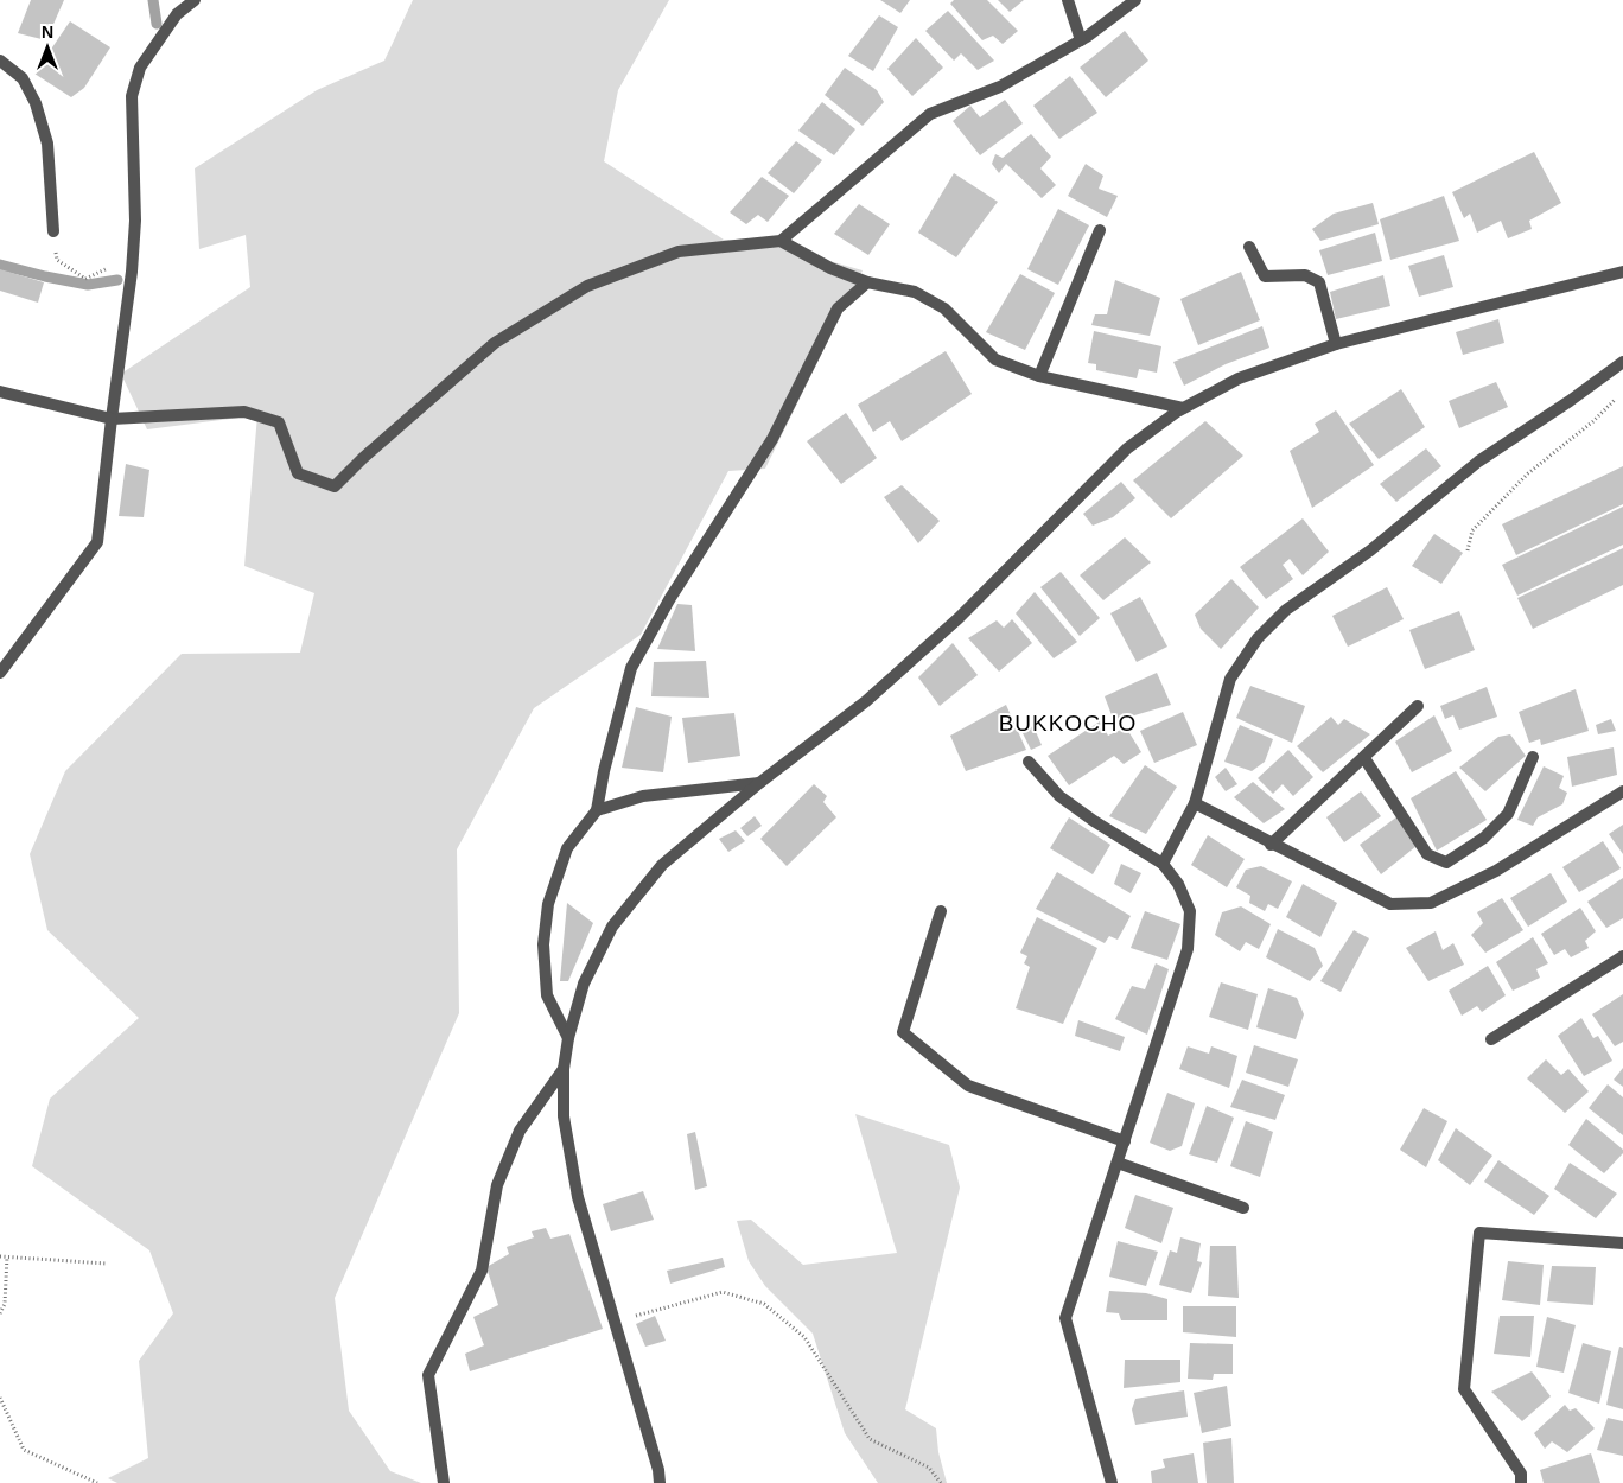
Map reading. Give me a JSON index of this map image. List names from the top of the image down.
{
  "districts": ["BUKKOCHO"],
  "north": "top"
}
